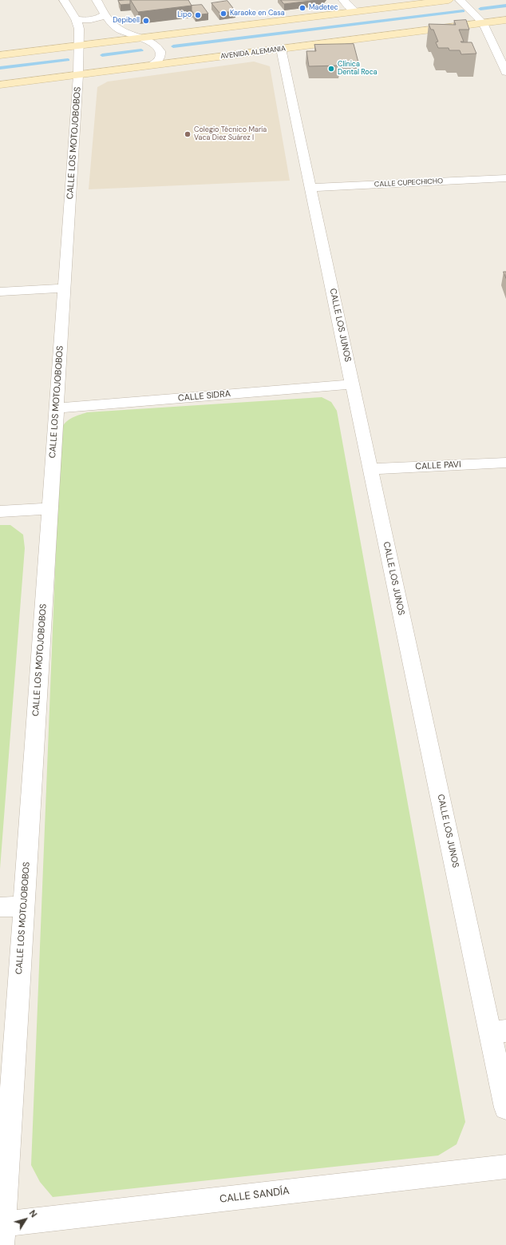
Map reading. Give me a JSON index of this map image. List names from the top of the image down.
{
  "streets": {
    "main road": ["AVENIDA ALEMANIA"],
    "street": [
      "CALLE LOS MOTOJOBOBOS",
      "CALLE CUPECHICHO",
      "CALLE LOS JUNOS",
      "CALLE SIDRA",
      "CALLE PAVI",
      "CALLE SANDÍA"
    ]
  },
  "crossings": [
    ["AVENIDA ALEMANIA", "CALLE LOS MOTOJOBOBOS"],
    ["AVENIDA ALEMANIA", "CALLE LOS JUNOS"],
    ["CALLE LOS MOTOJOBOBOS", "CALLE SIDRA"],
    ["CALLE LOS MOTOJOBOBOS", "CALLE SANDÍA"],
    ["CALLE CUPECHICHO", "CALLE LOS JUNOS"],
    ["CALLE LOS JUNOS", "CALLE SIDRA"],
    ["CALLE LOS JUNOS", "CALLE PAVI"]
  ],
  "places": [
    "Madetec",
    "Karaoke en Casa",
    "Lipo",
    "Depibell",
    "Clínica Dental Roca",
    "Colegio Técnico María Vaca Diez Suárez I"
  ],
  "north": "top right"
}
